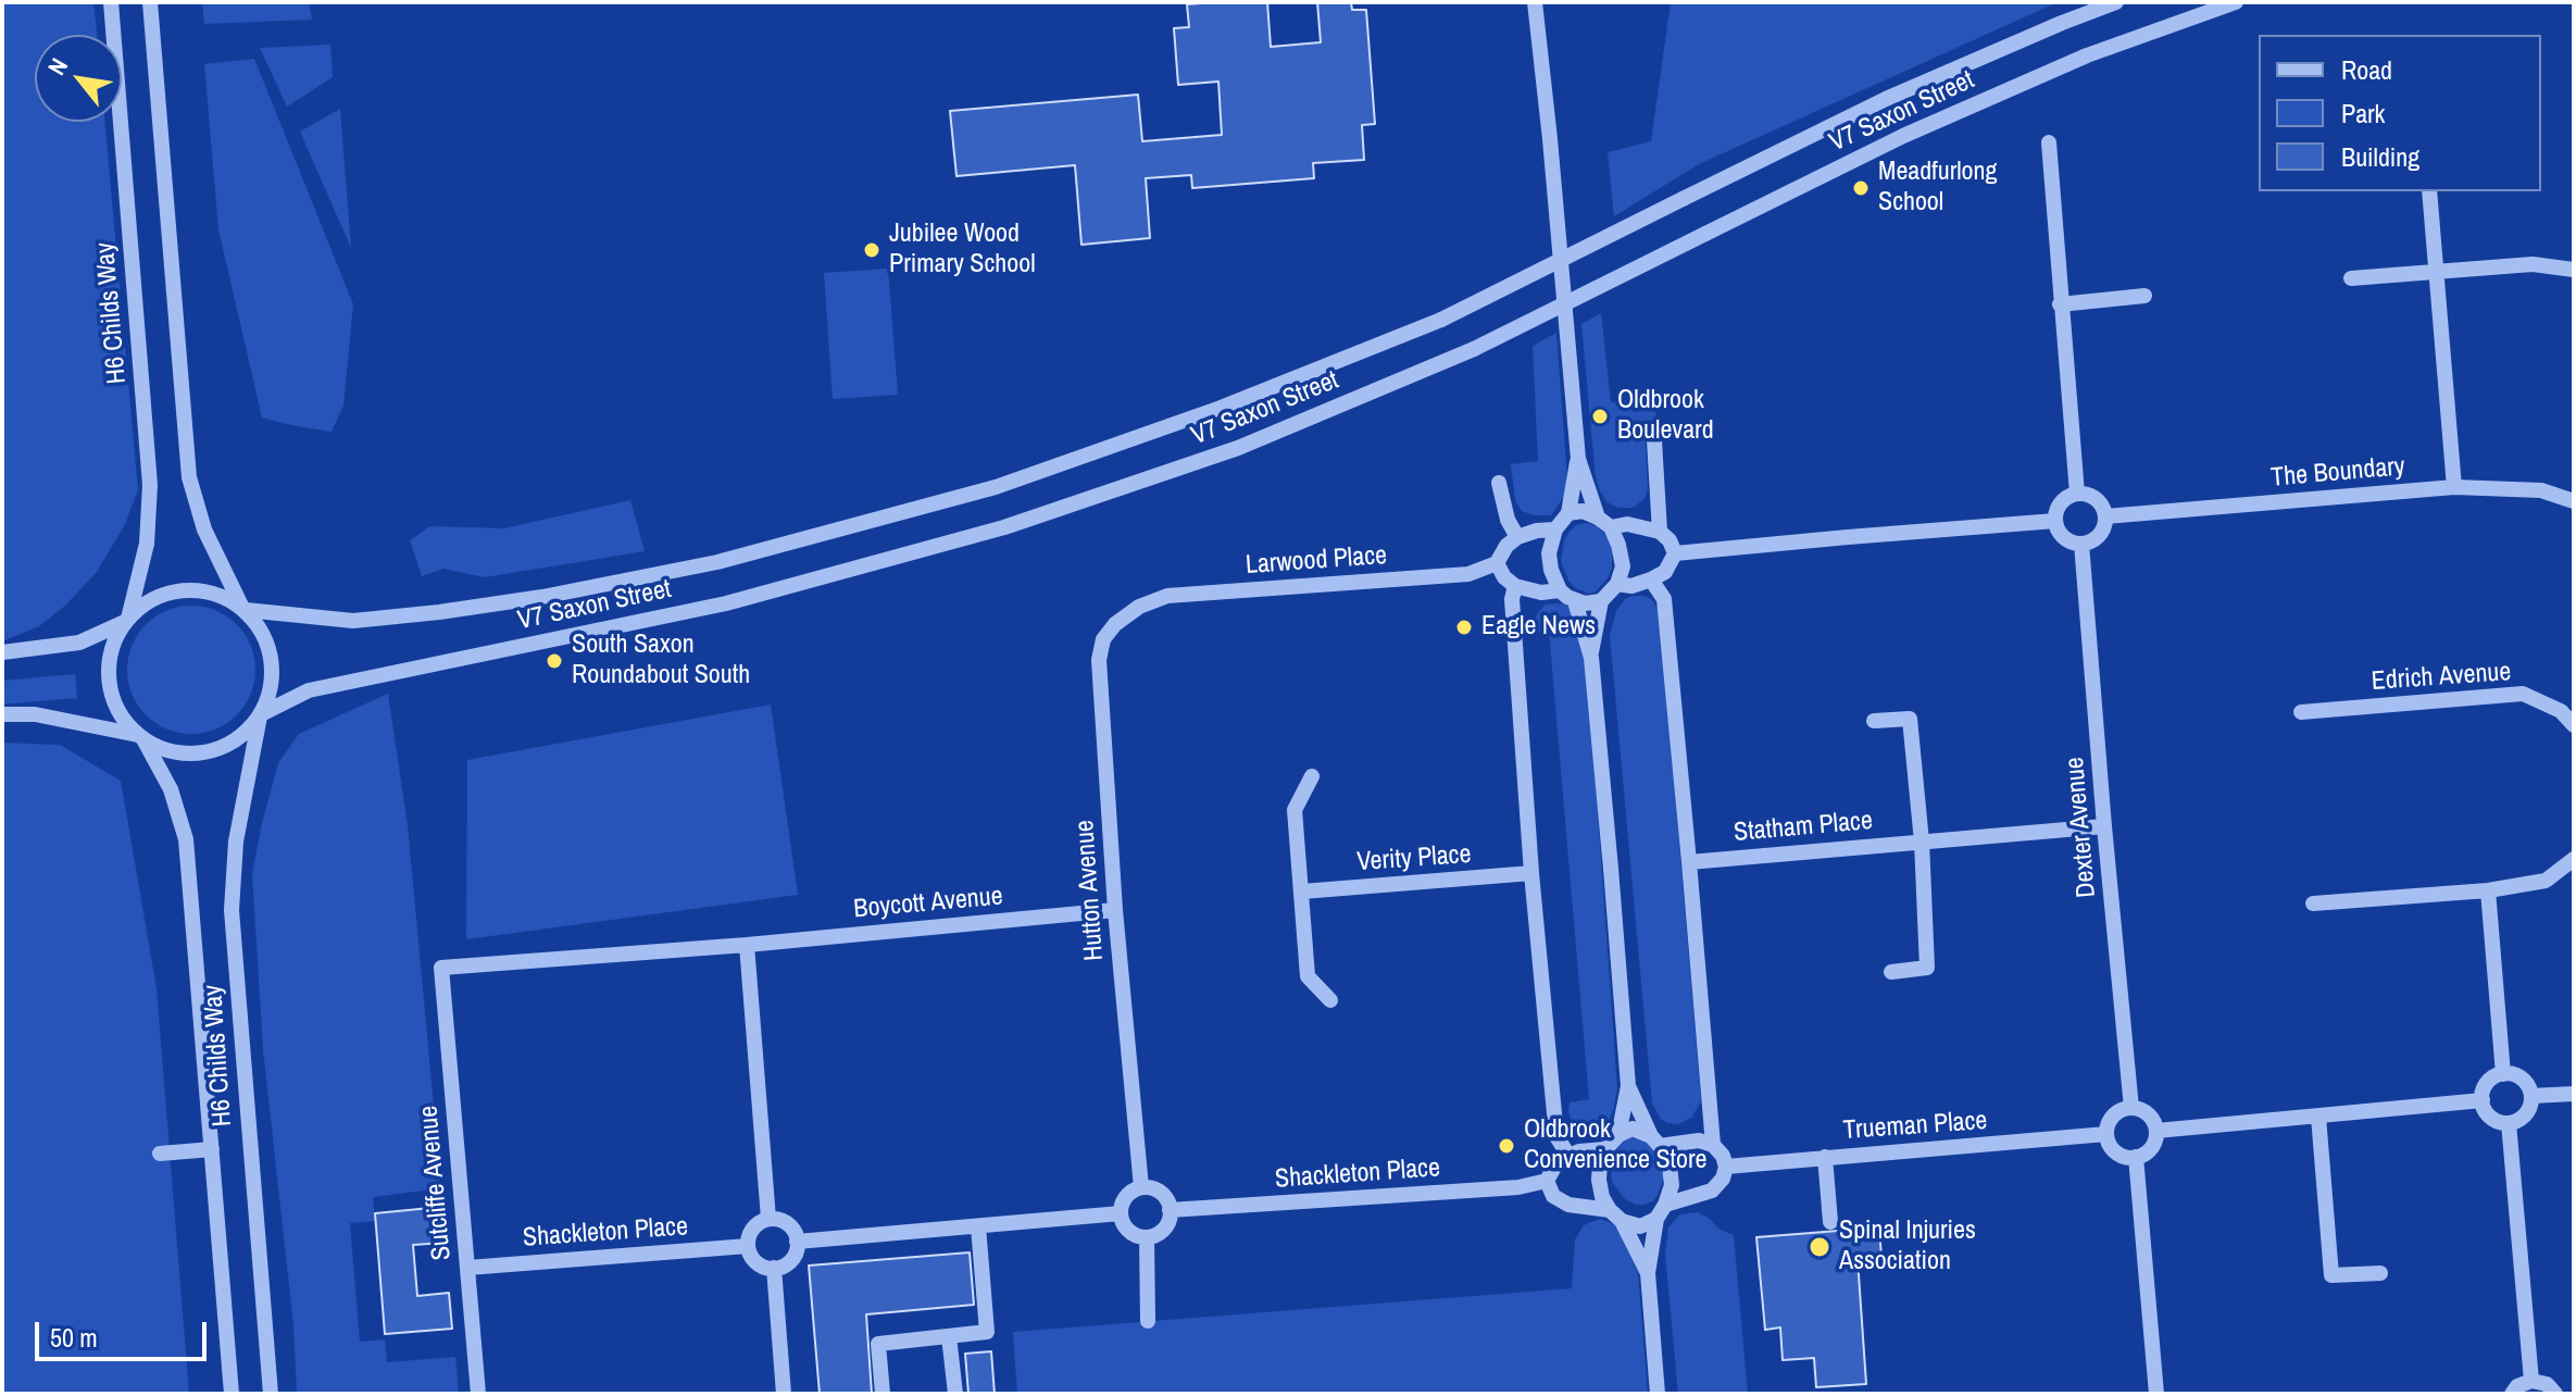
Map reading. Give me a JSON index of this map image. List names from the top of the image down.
{
  "streets": {
    "street": [
      "V7 Saxon Street",
      "H6 Childs Way",
      "The Boundary",
      "Larwood Place",
      "Edrich Avenue",
      "Statham Place",
      "Dexter Avenue",
      "Verity Place",
      "Hutton Avenue",
      "Boycott Avenue",
      "Trueman Place",
      "Shackleton Place",
      "Sutcliffe Avenue"
    ]
  },
  "crossings": [
    ["V7 Saxon Street", "H6 Childs Way"],
    ["The Boundary", "Dexter Avenue"],
    ["Larwood Place", "Hutton Avenue"],
    ["Statham Place", "Dexter Avenue"],
    ["Dexter Avenue", "Trueman Place"],
    ["Hutton Avenue", "Boycott Avenue"],
    ["Hutton Avenue", "Shackleton Place"],
    ["Boycott Avenue", "Sutcliffe Avenue"],
    ["Shackleton Place", "Sutcliffe Avenue"]
  ],
  "places": [
    "Meadfurlong School",
    "Jubilee Wood Primary School",
    "Oldbrook Boulevard",
    "Eagle News",
    "South Saxon Roundabout South",
    "Oldbrook Convenience Store",
    "Spinal Injuries Association"
  ],
  "legend": ["Road", "Park", "Building"],
  "scale_bar": "50 m",
  "north": "top left"
}
